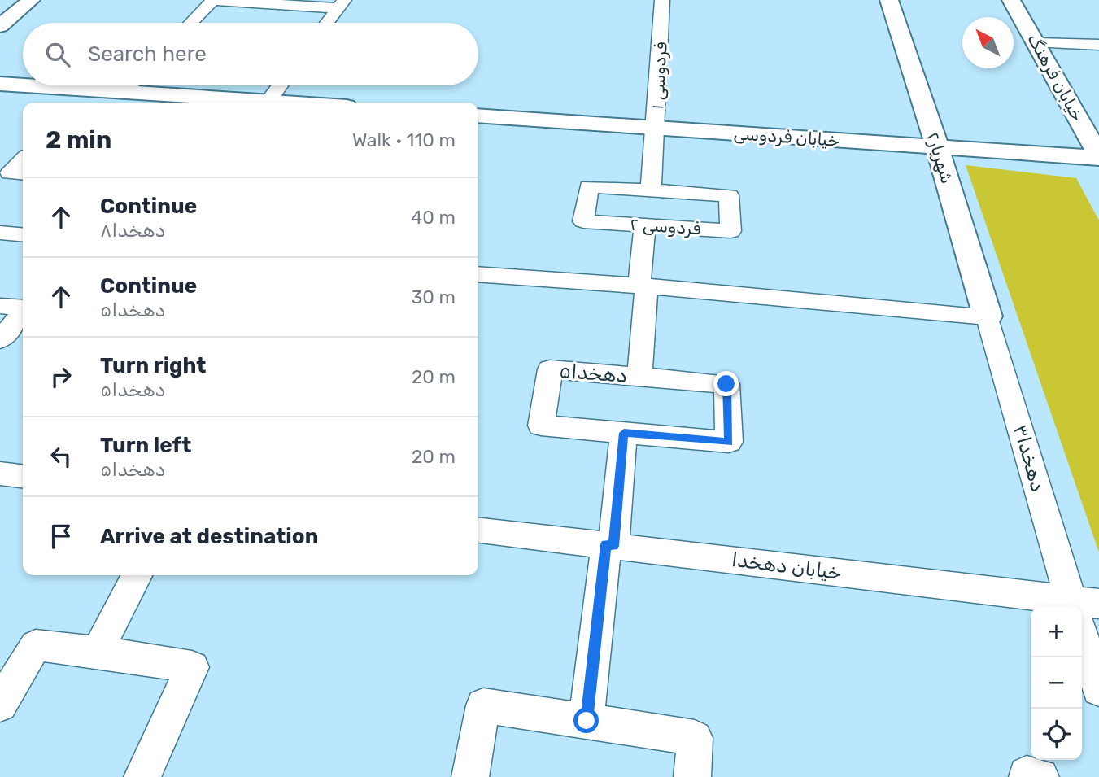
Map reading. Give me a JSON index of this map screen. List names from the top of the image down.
{
  "streets": {
    "street": [
      "فردوسی ۱",
      "خیابان فرهنگ",
      "خیابان فردوسی",
      "شهریار۲",
      "فردوسی ۲",
      "دهخدا۵",
      "دهخدا۳",
      "خیابان دهخدا"
    ]
  },
  "crossings": [
    ["فردوسی ۱", "خیابان فردوسی"],
    ["فردوسی ۱", "فردوسی ۲"],
    ["خیابان فرهنگ", "خیابان فردوسی"],
    ["خیابان فردوسی", "شهریار۲"],
    ["خیابان فردوسی", "فردوسی ۲"],
    ["شهریار۲", "دهخدا۳"],
    ["فردوسی ۲", "دهخدا۵"]
  ],
  "north": "top left",
  "page": {
    "search": "Search here",
    "heading": ["2 min", "Walk · 110 m"],
    "list": [
      ["Continue", "دهخدا۸", "40 m"],
      ["Continue", "دهخدا۵", "30 m"],
      ["Turn right", "دهخدا۵", "20 m"],
      ["Turn left", "دهخدا۵", "20 m"],
      "Arrive at destination"
    ],
    "map_buttons": ["+", "−"]
  }
}
